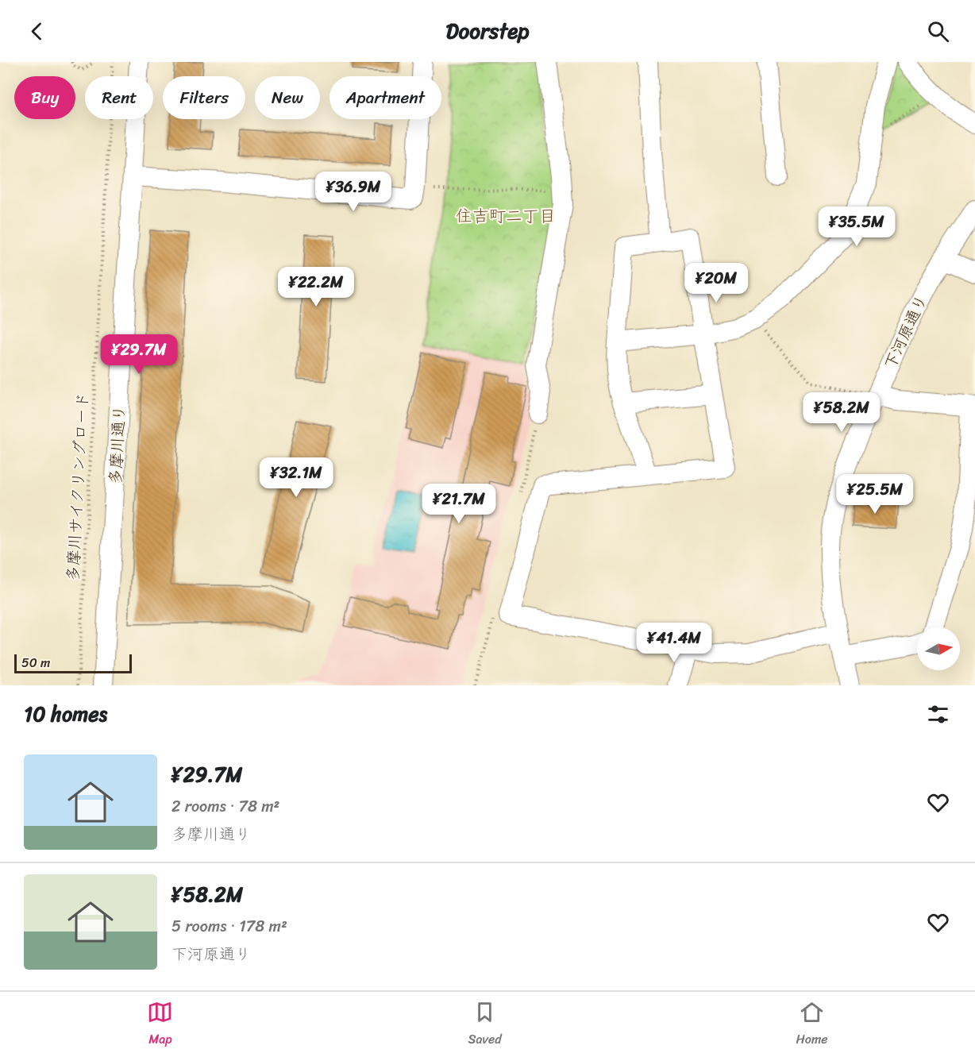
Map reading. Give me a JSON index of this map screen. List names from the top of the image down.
{
  "streets": {
    "street": ["下河原通り", "多摩川通り"],
    "path": ["多摩川サイクリングロード"]
  },
  "districts": ["住吉町二丁目"],
  "scale_bar": "50 m",
  "north": "right",
  "page": {
    "header": "Doorstep",
    "chip": [
      "Buy",
      "Rent",
      "Filters",
      "New",
      "Apartment"
    ],
    "price": [
      "¥36.9M",
      "¥35.5M",
      "¥20M",
      "¥22.2M",
      "¥29.7M",
      "¥58.2M",
      "¥32.1M",
      "¥25.5M",
      "¥21.7M",
      "¥41.4M"
    ],
    "scale": "50 m",
    "heading": "10 homes",
    "list": [
      {
        "name": "¥29.7M",
        "note": "2 rooms · 78 m² · 多摩川通り"
      },
      {
        "name": "¥58.2M",
        "note": "5 rooms · 178 m² · 下河原通り"
      }
    ],
    "tabs": ["Map", "Saved", "Home"]
  }
}
